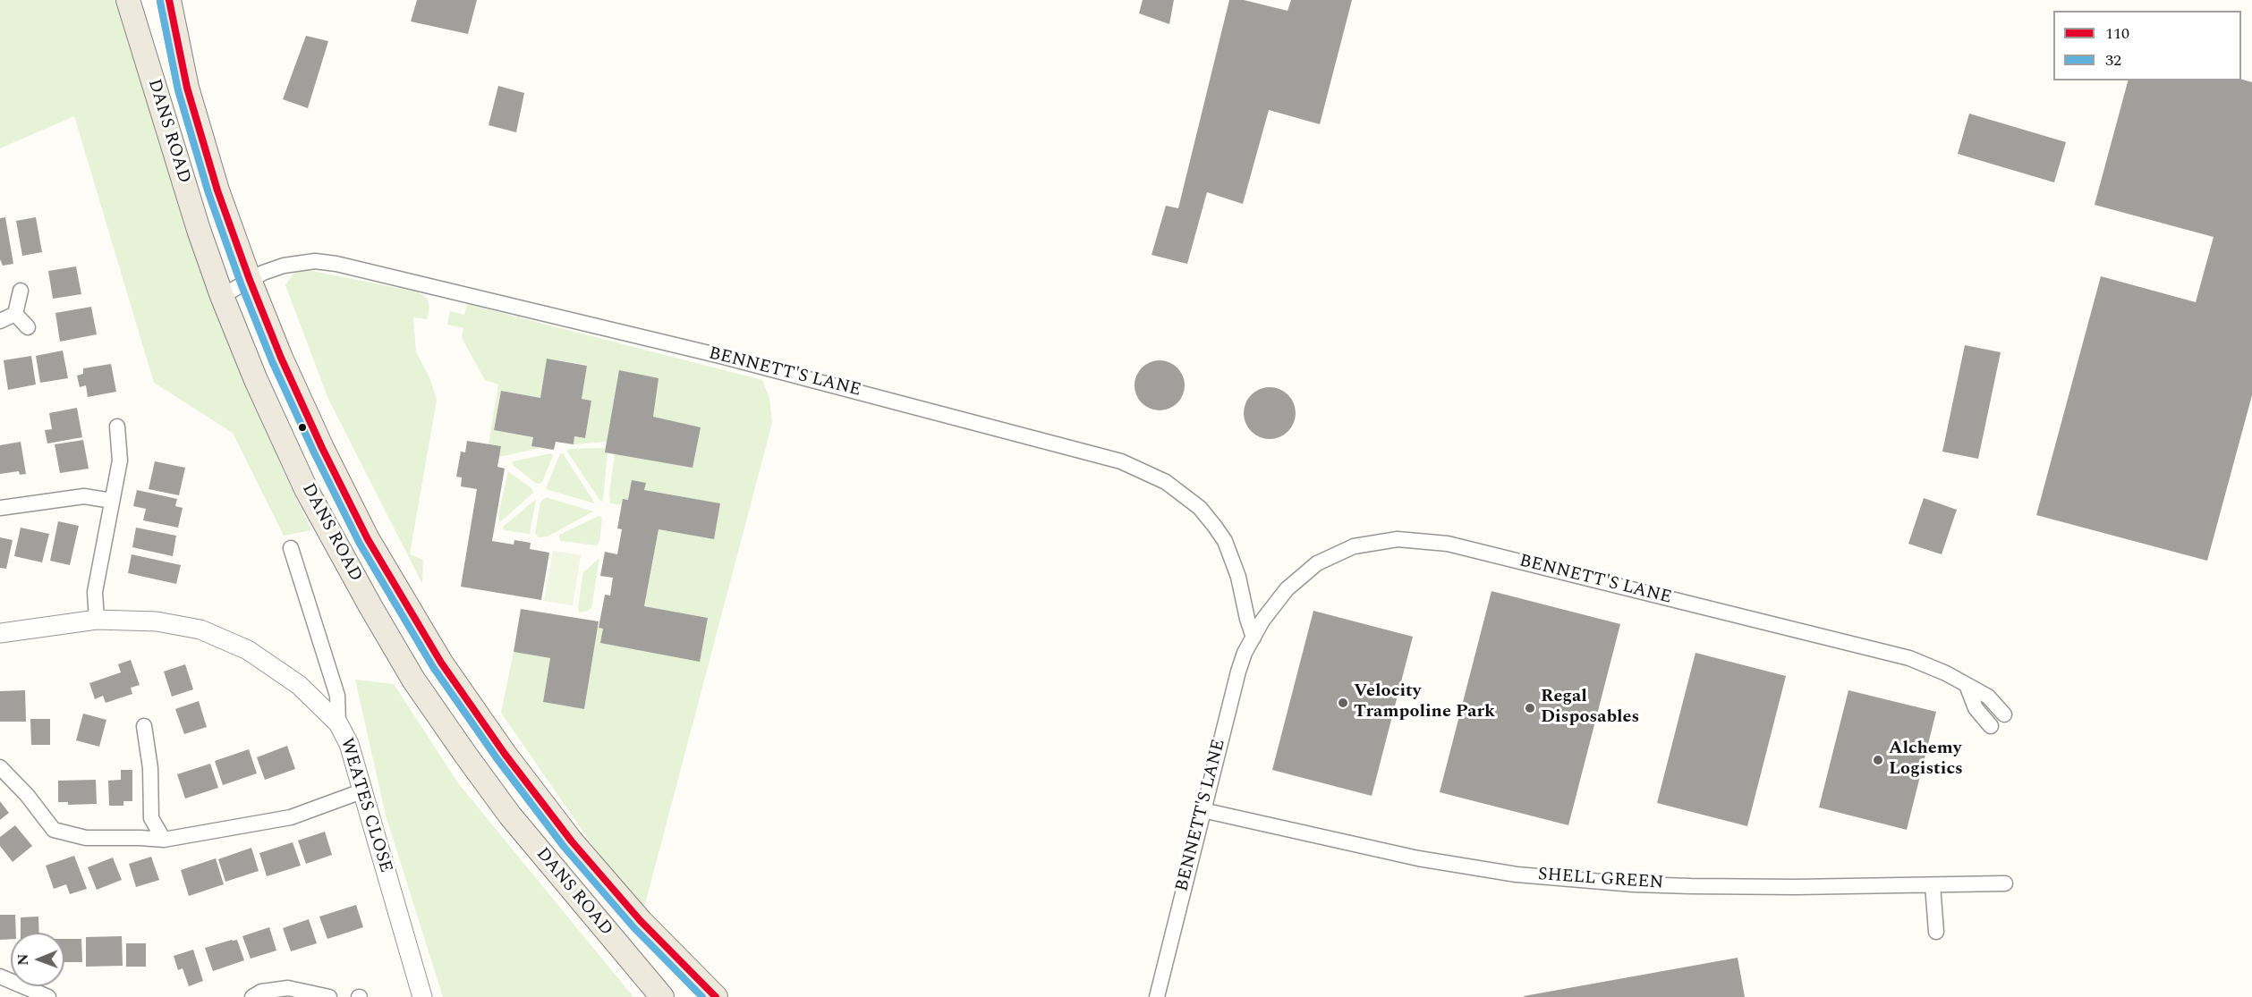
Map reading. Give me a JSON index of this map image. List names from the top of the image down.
{
  "streets": {
    "main road": ["DANS ROAD"],
    "street": ["BENNETT'S LANE", "WEATES CLOSE", "SHELL GREEN"]
  },
  "crossings": [
    ["DANS ROAD", "BENNETT'S LANE"],
    ["BENNETT'S LANE", "SHELL GREEN"]
  ],
  "places": ["Velocity Trampoline Park", "Regal Disposables", "Alchemy Logistics"],
  "lines": ["transit line 110", "transit line 32"],
  "legend": ["110", "32"],
  "north": "left"
}
